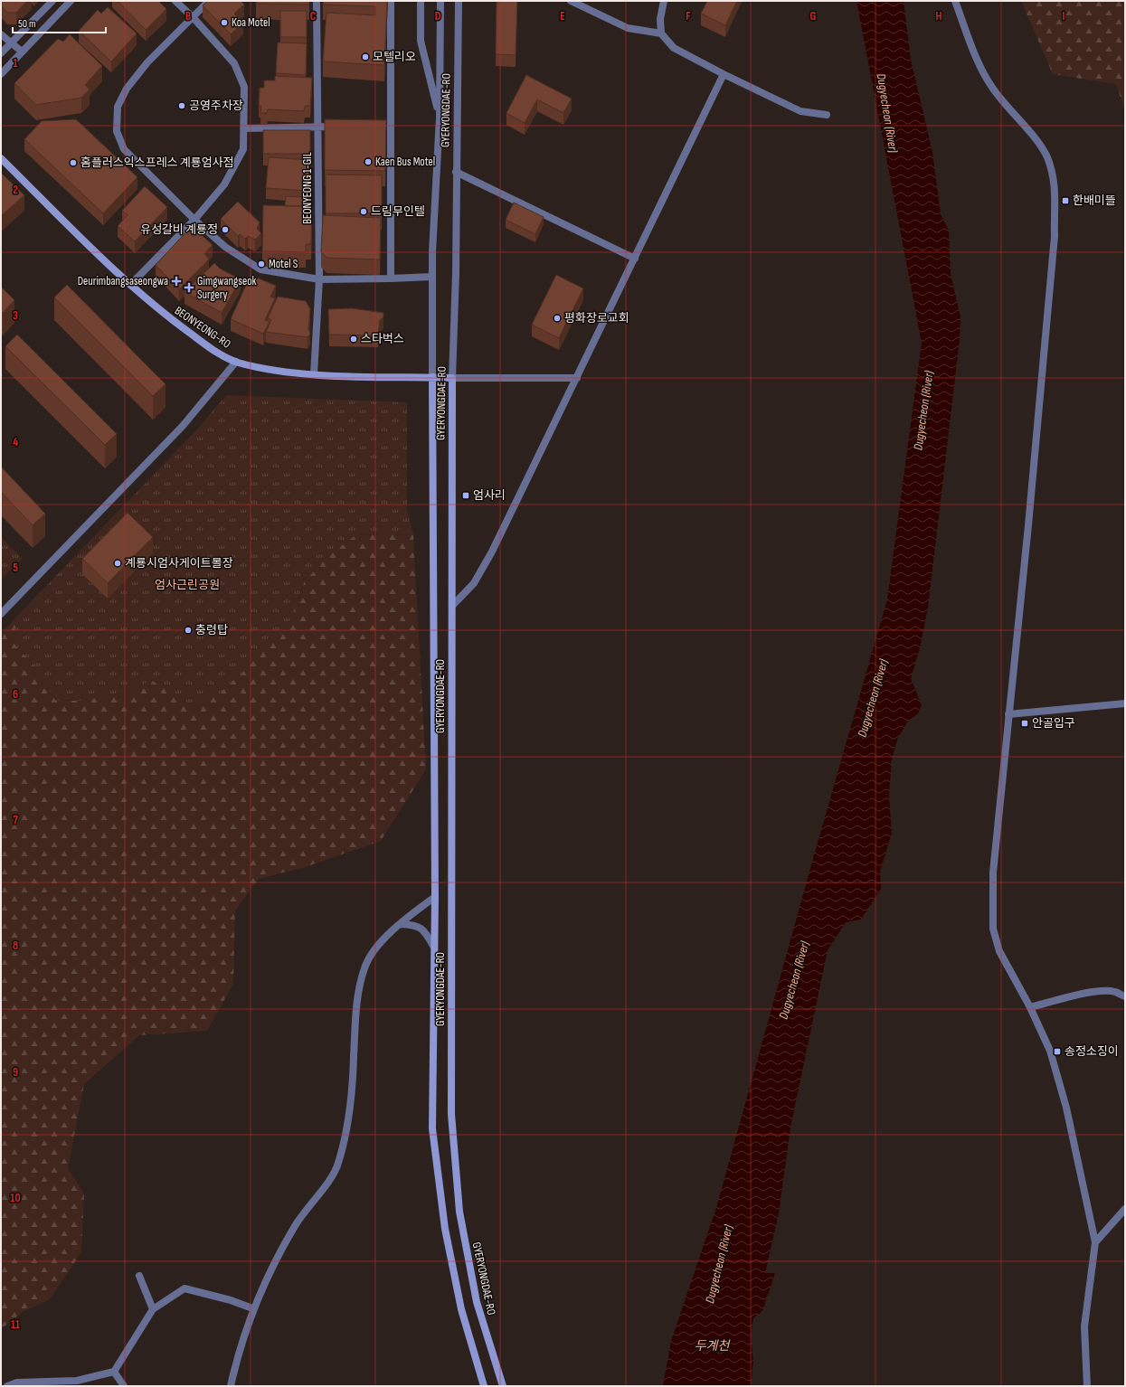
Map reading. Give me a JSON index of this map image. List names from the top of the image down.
{
  "streets": {
    "main road": ["GYERYONGDAE-RO", "BEONYEONG-RO"],
    "street": ["BEONYEONG 1-GIL"]
  },
  "crossings": [
    ["GYERYONGDAE-RO", "BEONYEONG-RO"],
    ["BEONYEONG 1-GIL", "BEONYEONG-RO"]
  ],
  "water": ["Dugyecheon (River)", "두계천"],
  "parks": ["엄사근린공원"],
  "places": {
    "other": [
      "Koa Motel",
      "모텔리오",
      "공영주차장",
      "Kaen Bus Motel",
      "홈플러스익스프레스 계룡엄사점",
      "드림무인텔",
      "유성갈비 계룡정",
      "Motel S",
      "평화장로교회",
      "스타벅스",
      "계룡시엄사게이트볼장",
      "충령탑"
    ],
    "transit": [
      "한배미뜰",
      "엄사리",
      "안골입구",
      "송정소징이"
    ],
    "health": ["Deurimbangsaseongwa", "Gimgwangseok Surgery"]
  },
  "scale_bar": "50 m",
  "grid": {
    "columns": [
      "B",
      "C",
      "D",
      "E",
      "F",
      "G",
      "H",
      "I"
    ],
    "rows": [
      "1",
      "2",
      "3",
      "4",
      "5",
      "6",
      "7",
      "8",
      "9",
      "10",
      "11"
    ]
  }
}
